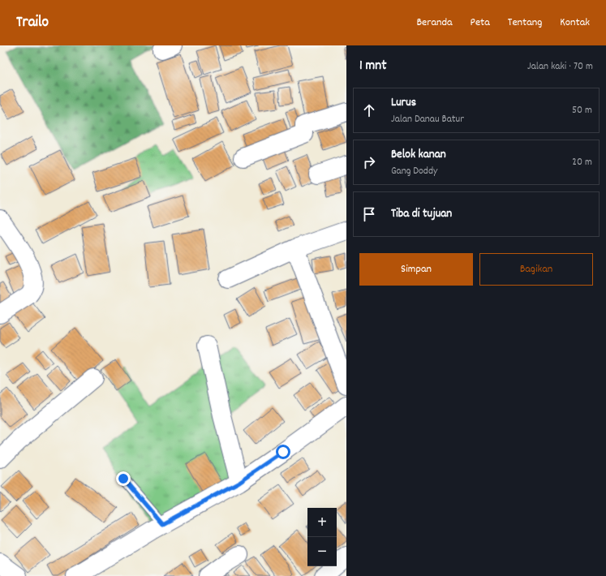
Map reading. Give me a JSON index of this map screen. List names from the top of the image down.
{
  "page": {
    "header": "Trailo",
    "nav": [
      "Beranda",
      "Peta",
      "Tentang",
      "Kontak"
    ],
    "heading": ["1 mnt", "Jalan kaki · 70 m"],
    "list": [
      ["Lurus", "Jalan Danau Batur", "50 m"],
      ["Belok kanan", "Gang Doddy", "20 m"],
      "Tiba di tujuan"
    ],
    "buttons": ["Simpan", "Bagikan"],
    "map_buttons": ["+", "−"]
  }
}
